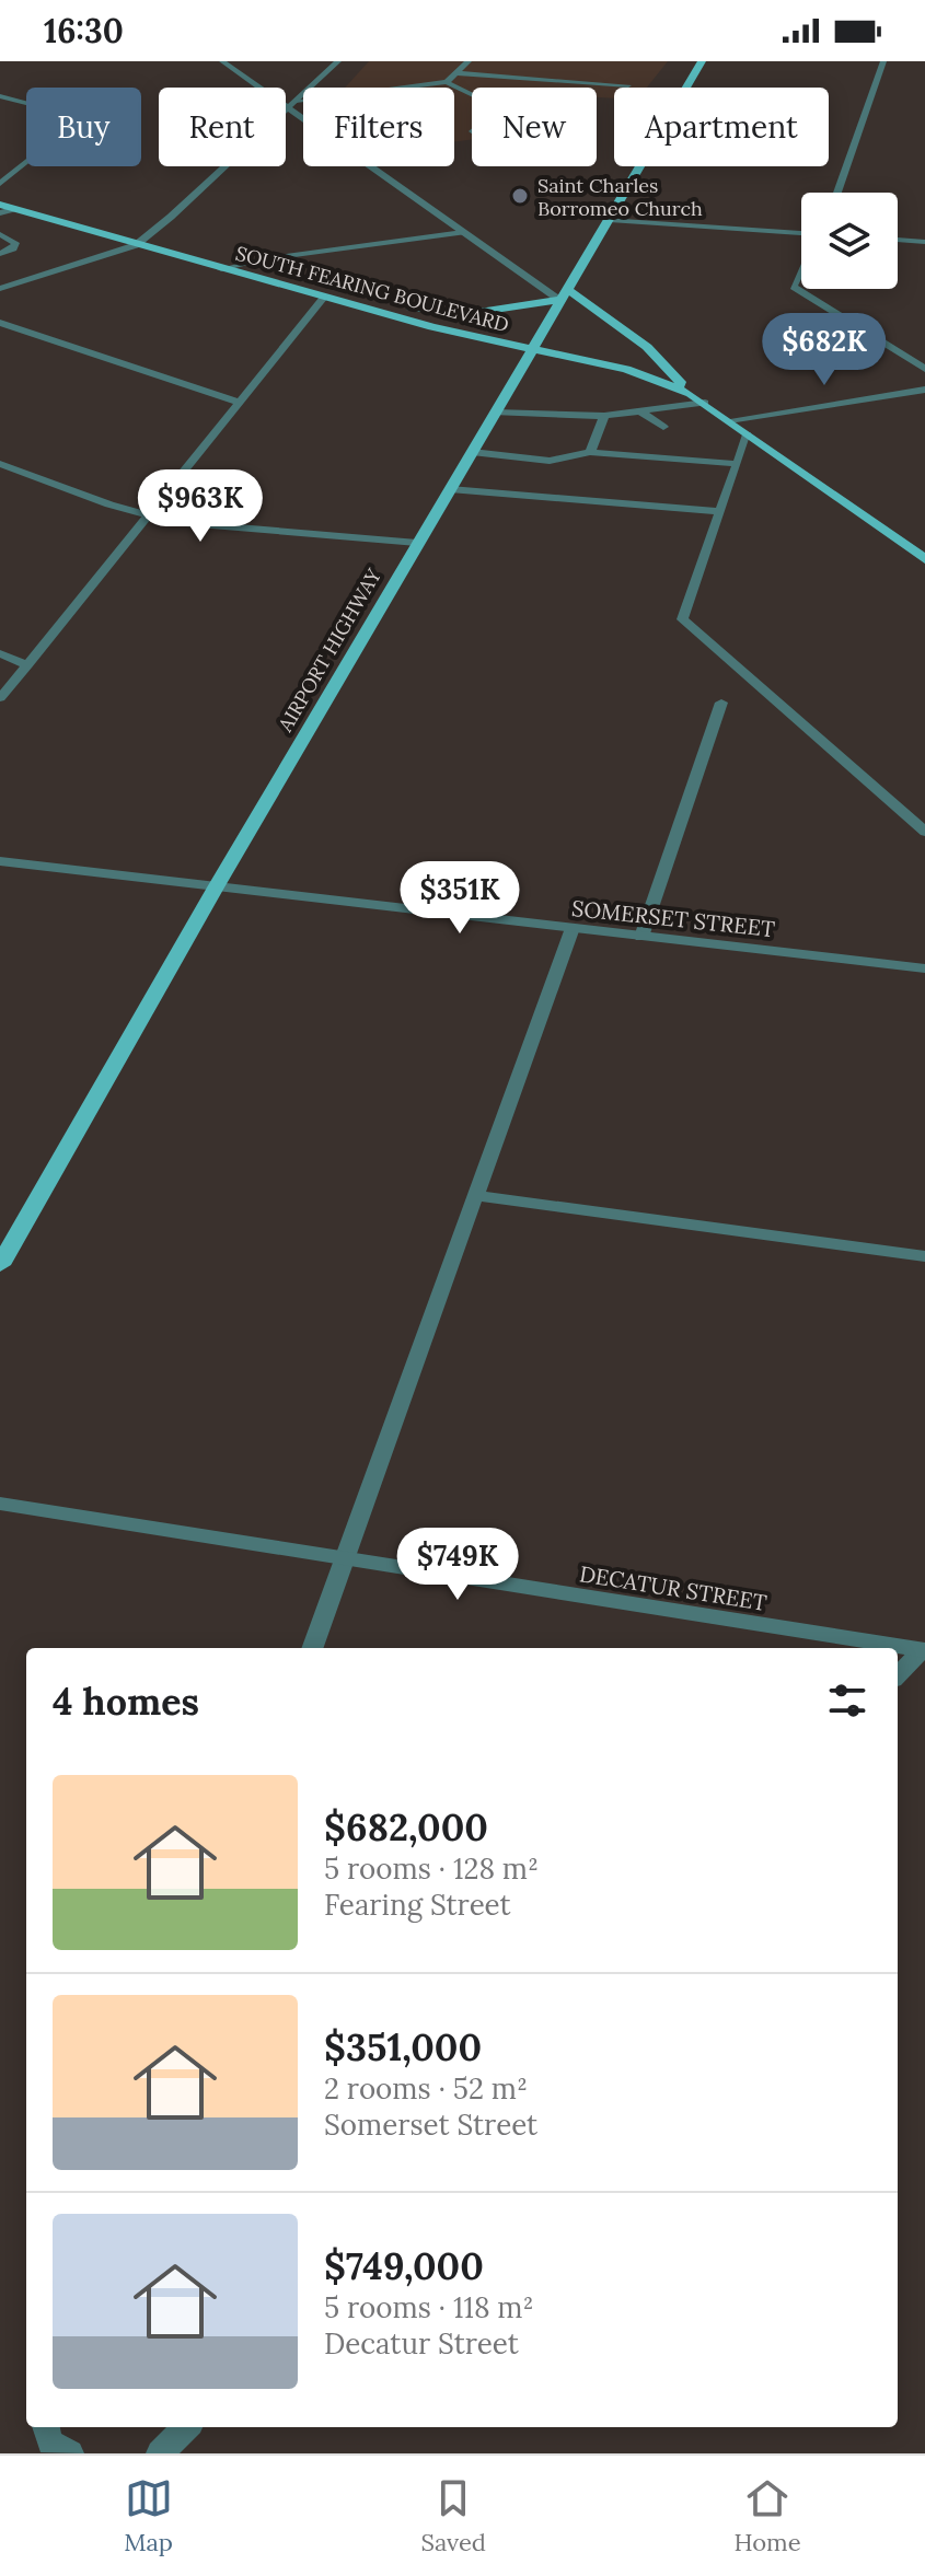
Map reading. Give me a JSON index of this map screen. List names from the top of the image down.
{
  "streets": {
    "main road": ["SOUTH FEARING BOULEVARD", "AIRPORT HIGHWAY"],
    "street": ["SOMERSET STREET", "DECATUR STREET"]
  },
  "crossings": [
    ["SOUTH FEARING BOULEVARD", "AIRPORT HIGHWAY"],
    ["AIRPORT HIGHWAY", "SOMERSET STREET"]
  ],
  "places": ["Saint Charles Borromeo Church"],
  "page": {
    "status": "16:30",
    "chip": [
      "Buy",
      "Rent",
      "Filters",
      "New",
      "Apartment"
    ],
    "price": [
      "$682K",
      "$963K",
      "$351K",
      "$749K"
    ],
    "heading": "4 homes",
    "list": [
      {
        "name": "$682,000",
        "note": "5 rooms · 128 m² · Fearing Street"
      },
      {
        "name": "$351,000",
        "note": "2 rooms · 52 m² · Somerset Street"
      },
      {
        "name": "$749,000",
        "note": "5 rooms · 118 m² · Decatur Street"
      }
    ],
    "tabs": ["Map", "Saved", "Home"]
  }
}
